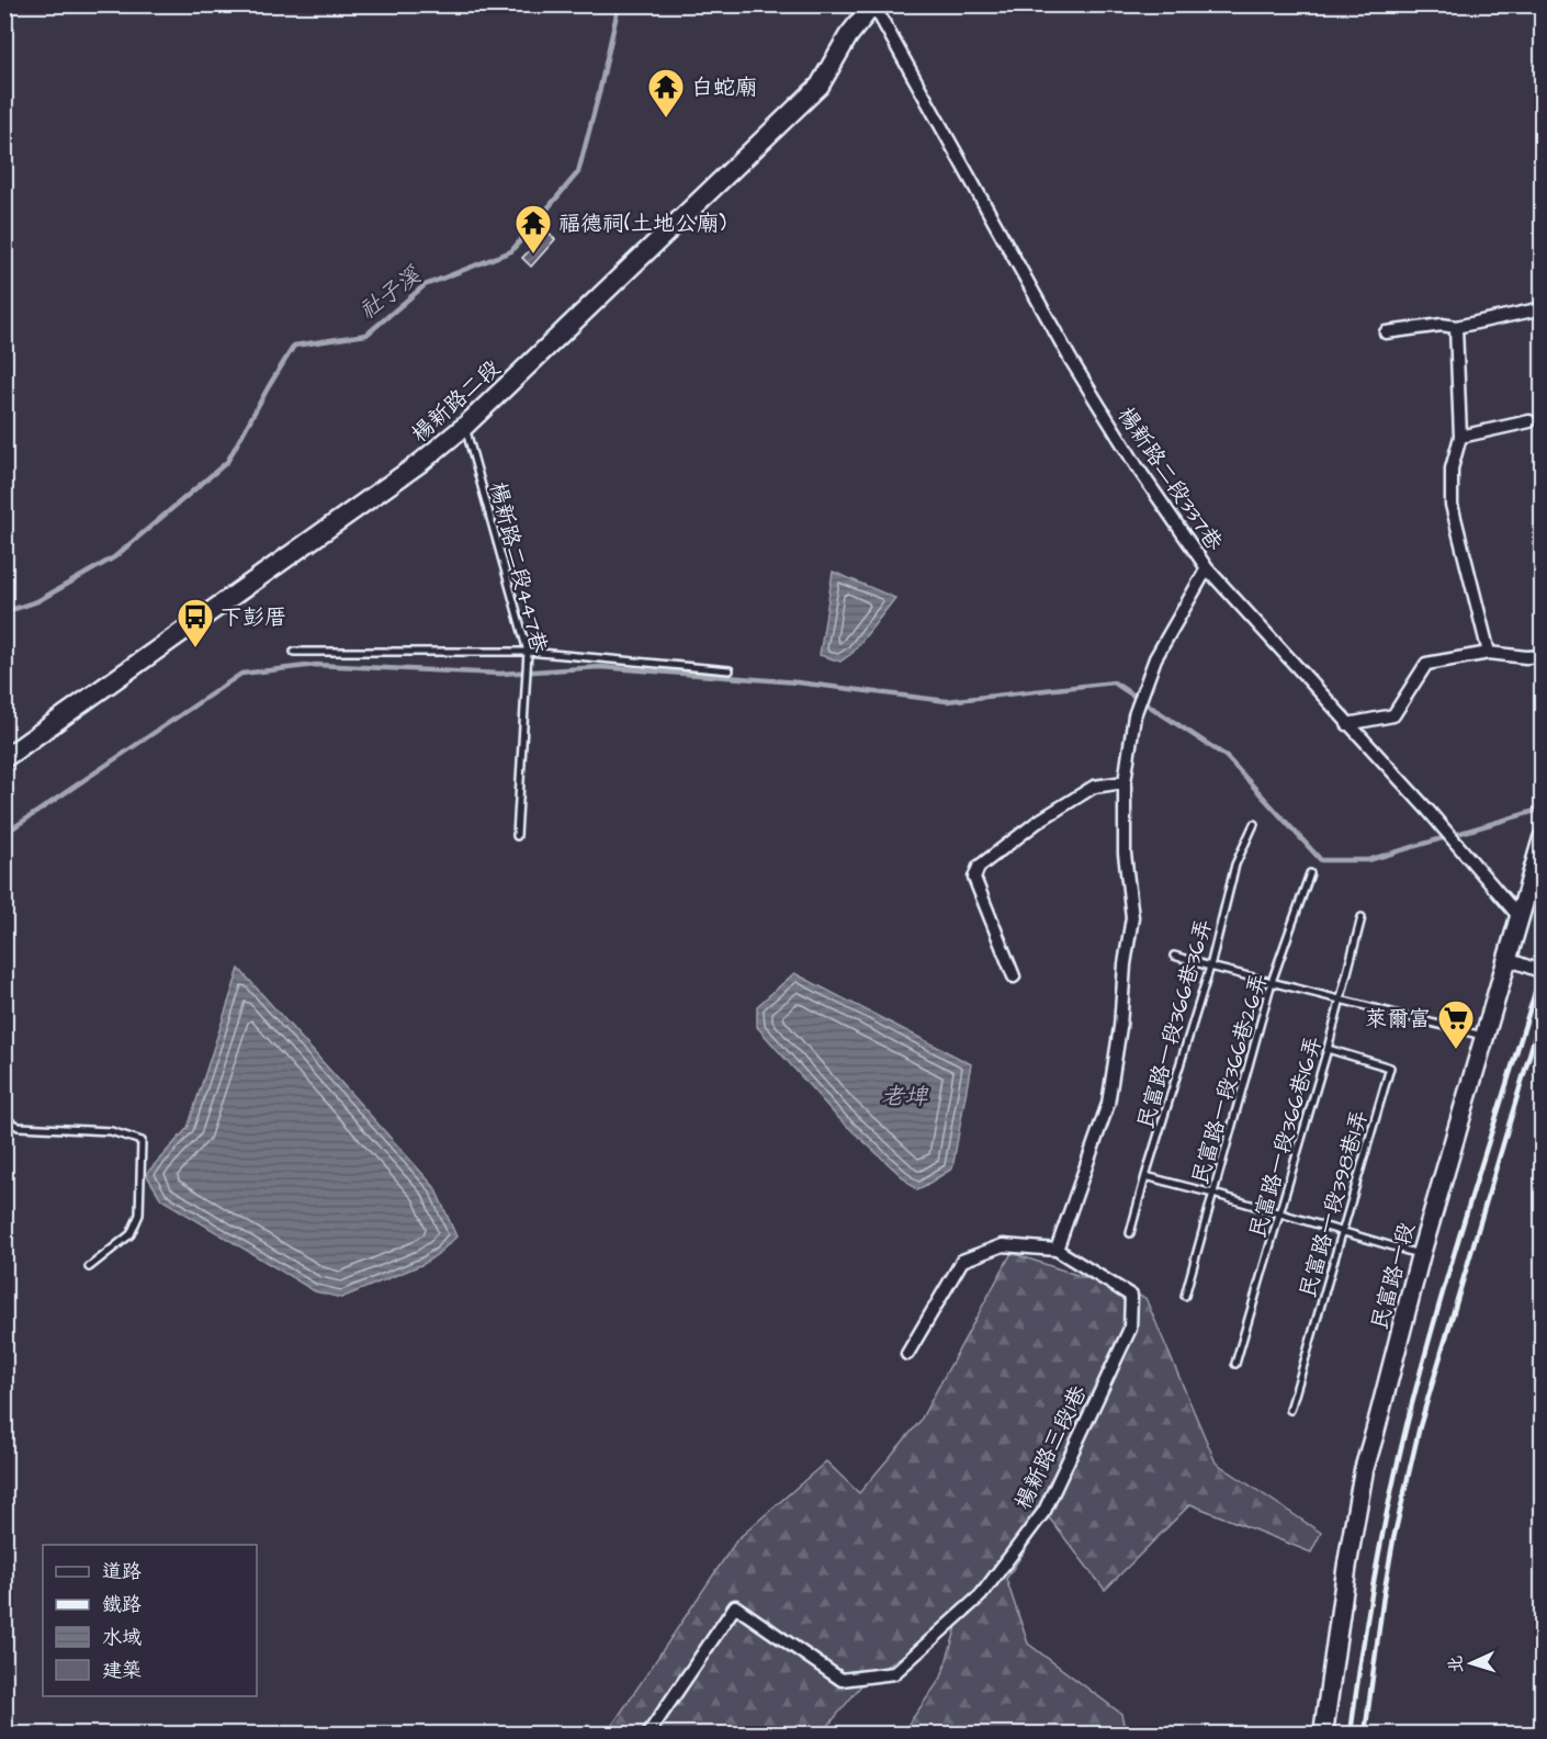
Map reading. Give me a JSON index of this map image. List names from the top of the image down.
{
  "streets": {
    "main road": ["楊新路二段", "民富路一段"],
    "street": ["楊新路二段337巷", "楊新路三段1巷"],
    "lane": [
      "楊新路二段447巷",
      "民富路一段366巷36弄",
      "民富路一段366巷26弄",
      "民富路一段366巷16弄",
      "民富路一段398巷1弄"
    ]
  },
  "crossings": [
    ["楊新路二段", "楊新路二段337巷"],
    ["楊新路二段", "楊新路二段447巷"],
    ["楊新路二段337巷", "民富路一段"],
    ["民富路一段366巷16弄", "民富路一段398巷1弄"]
  ],
  "water": ["社子溪", "老埤"],
  "places": {
    "temple": ["白蛇廟", "福德祠(土地公廟)"],
    "bus stop": ["下彭厝"],
    "supermarket": ["萊爾富"]
  },
  "legend": [
    "道路",
    "鐵路",
    "水域",
    "建築"
  ],
  "north": "left"
}
